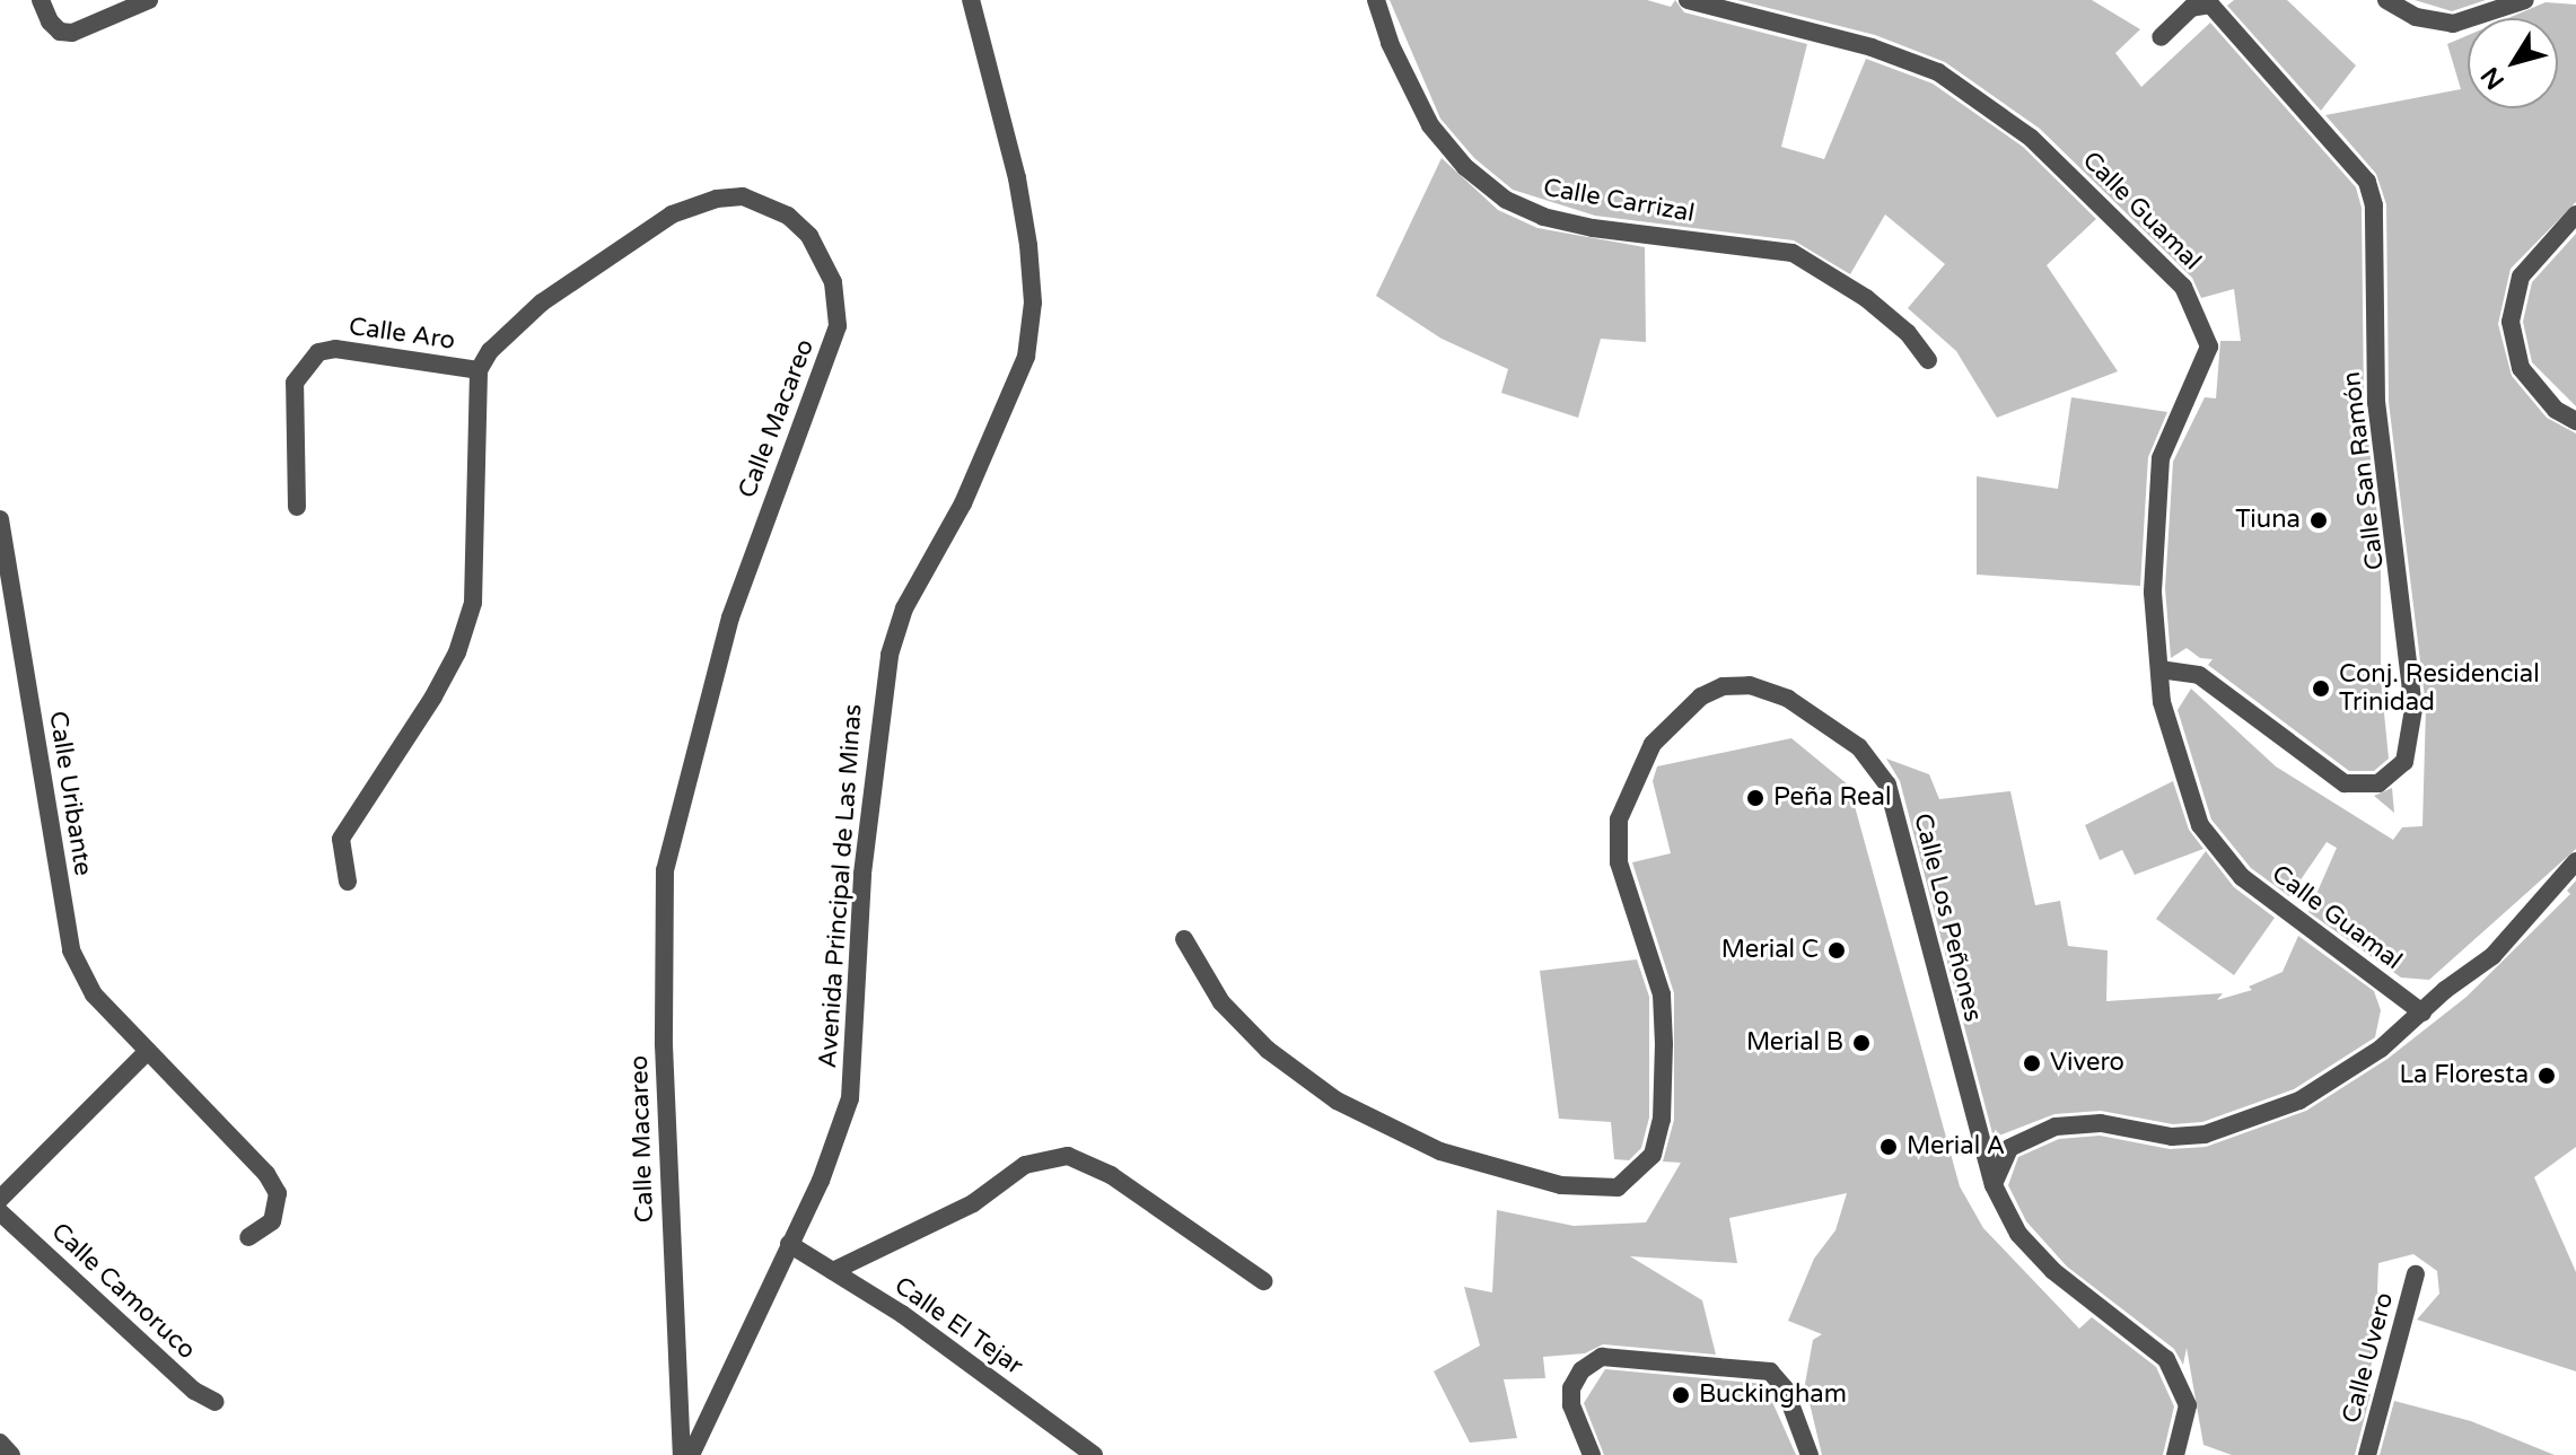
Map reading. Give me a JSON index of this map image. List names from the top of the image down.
{
  "streets": {
    "street": [
      "Calle Carrizal",
      "Calle Guamal",
      "Calle Aro",
      "Calle Macareo",
      "Calle San Ramón",
      "Calle Uribante",
      "Avenida Principal de Las Minas",
      "Calle Los Peñones",
      "Calle Camoruco",
      "Calle El Tejar",
      "Calle Uvero"
    ]
  },
  "crossings": [
    ["Calle Guamal", "Calle San Ramón"],
    ["Calle Aro", "Calle Macareo"],
    ["Avenida Principal de Las Minas", "Calle El Tejar"]
  ],
  "places": [
    "Tiuna",
    "Conj. Residencial Trinidad",
    "Peña Real",
    "Merial C",
    "Merial B",
    "Vivero",
    "La Floresta",
    "Merial A",
    "Buckingham"
  ],
  "north": "bottom left"
}
